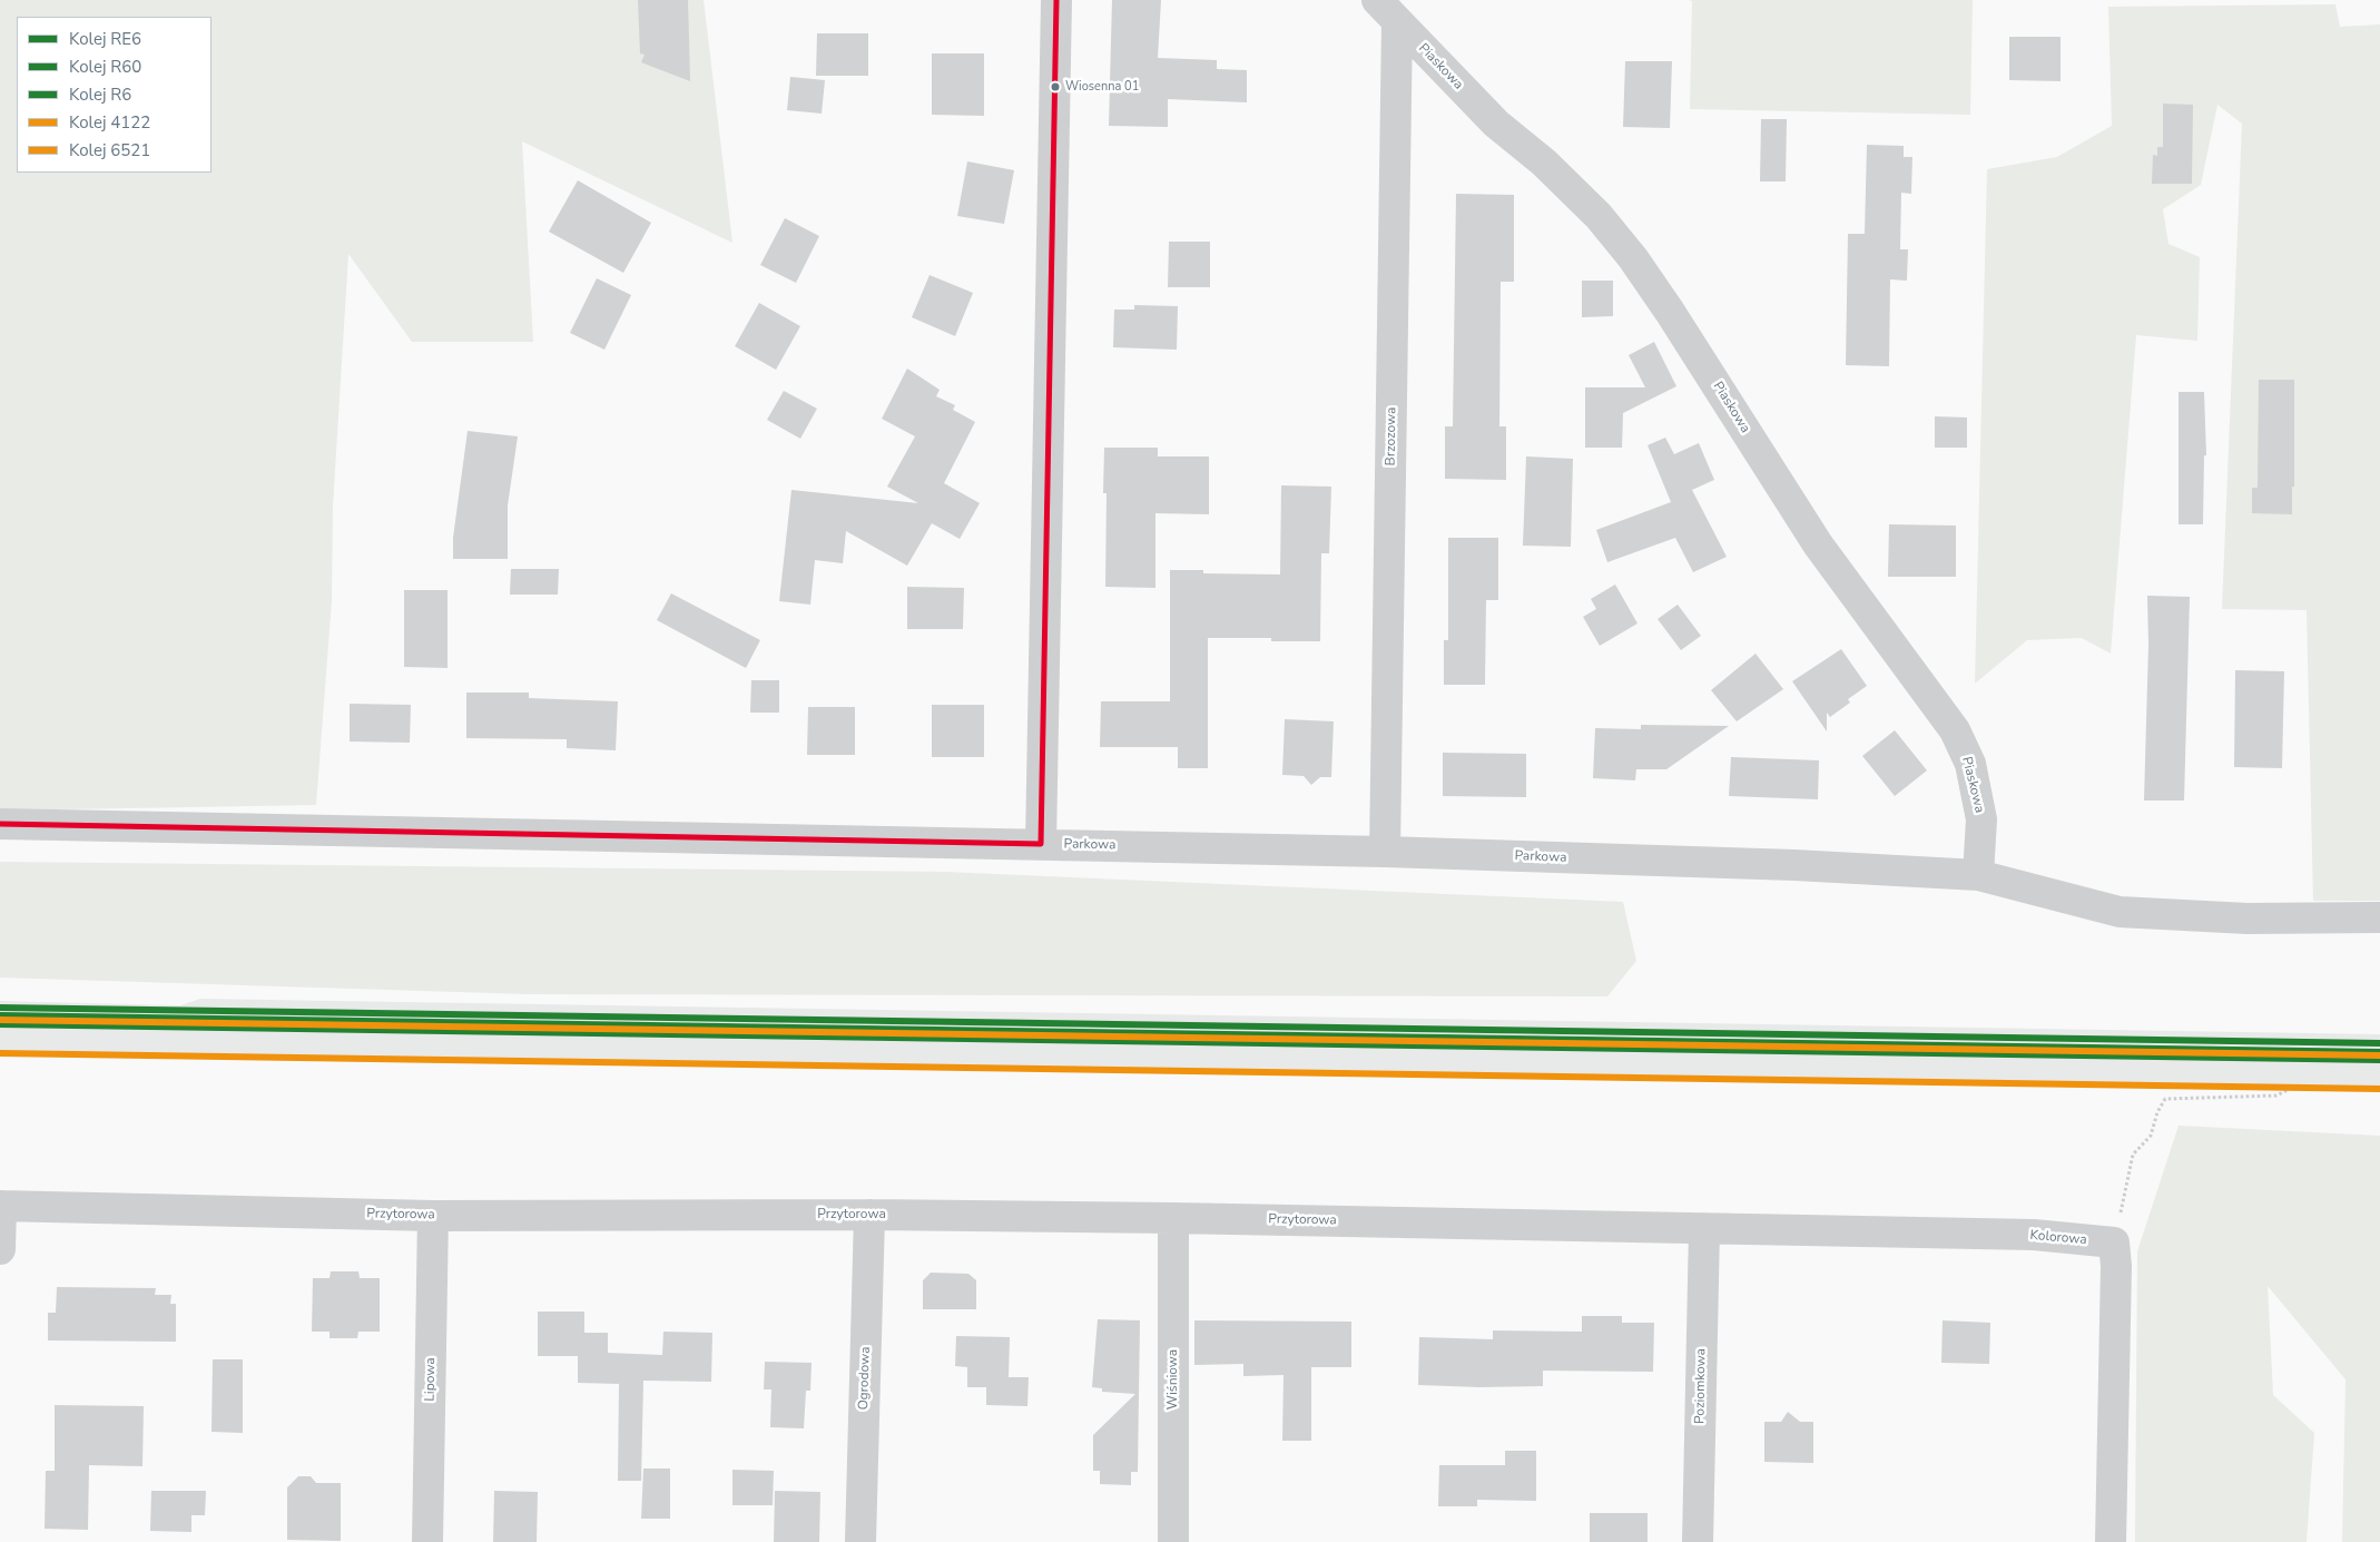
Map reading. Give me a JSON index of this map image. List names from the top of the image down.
{
  "streets": {
    "street": [
      "Piaskowa",
      "Brzozowa",
      "Parkowa",
      "Przytorowa",
      "Kolorowa",
      "Ogrodowa",
      "Lipowa",
      "Wiśniowa",
      "Poziomkowa"
    ]
  },
  "crossings": [
    ["Piaskowa", "Brzozowa"],
    ["Piaskowa", "Parkowa"],
    ["Brzozowa", "Parkowa"],
    ["Przytorowa", "Kolorowa"],
    ["Przytorowa", "Ogrodowa"],
    ["Przytorowa", "Lipowa"],
    ["Przytorowa", "Wiśniowa"],
    ["Przytorowa", "Poziomkowa"],
    ["Kolorowa", "Poziomkowa"]
  ],
  "places": ["Wiosenna 01"],
  "lines": [
    "rail line R6",
    "rail line RE6",
    "rail line 6521",
    "rail line R60",
    "rail line 4122"
  ],
  "legend": [
    "Kolej RE6",
    "Kolej R60",
    "Kolej R6",
    "Kolej 4122",
    "Kolej 6521"
  ]
}
